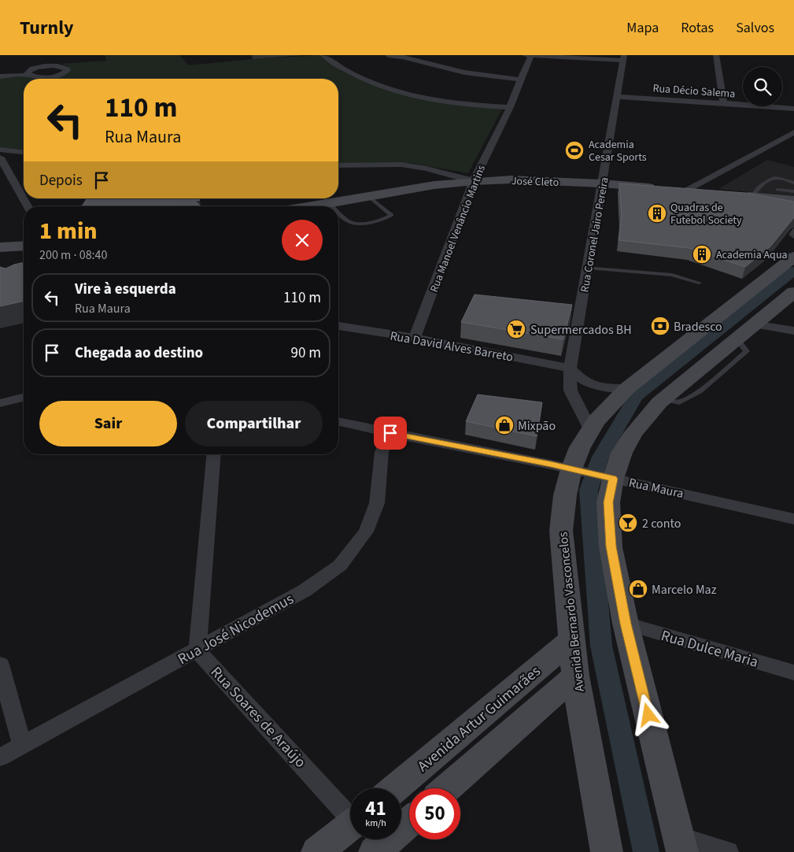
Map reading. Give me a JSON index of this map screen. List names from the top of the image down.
{
  "streets": {
    "main road": ["José Cleto", "Avenida Bernardo Vasconcelos", "Avenida Artur Guimarães"],
    "street": [
      "Rua Décio Salema",
      "Rua Manoel Venâncio Martins",
      "Rua Coronel Jairo Pereira",
      "Rua David Alves Barreto",
      "Rua Maura",
      "Rua José Nicodemus",
      "Rua Dulce Maria",
      "Rua Soares de Araújo"
    ]
  },
  "crossings": [
    ["Rua Décio Salema", "Rua Coronel Jairo Pereira"],
    ["José Cleto", "Rua Manoel Venâncio Martins"],
    ["José Cleto", "Rua Coronel Jairo Pereira"],
    ["Rua Manoel Venâncio Martins", "Rua David Alves Barreto"],
    ["Rua Coronel Jairo Pereira", "Rua David Alves Barreto"],
    ["Rua Coronel Jairo Pereira", "Avenida Bernardo Vasconcelos"],
    ["Rua Maura", "Avenida Bernardo Vasconcelos"],
    ["Rua Maura", "Rua José Nicodemus"],
    ["Avenida Bernardo Vasconcelos", "Avenida Artur Guimarães"],
    ["Rua José Nicodemus", "Rua Soares de Araújo"]
  ],
  "places": {
    "sports": ["Academia Cesar Sports"],
    "building": ["Quadras de Futebol Society", "Academia Aqua"],
    "bank": ["Bradesco"],
    "supermarket": ["Supermercados BH"],
    "shop": ["Mixpão", "Marcelo Maz"],
    "bar": ["2 conto"]
  },
  "page": {
    "header": "Turnly",
    "nav": ["Mapa", "Rotas", "Salvos"],
    "turn": ["110 m", "Rua Maura"],
    "then": "Depois",
    "heading": ["1 min", "200 m · 08:40"],
    "list": [
      {
        "name": "Vire à esquerda",
        "note": "Rua Maura",
        "value": "110 m"
      },
      {
        "name": "Chegada ao destino",
        "value": "90 m"
      }
    ],
    "buttons": ["Sair", "Compartilhar"],
    "speed": "41 km/h",
    "limit": "50"
  }
}
